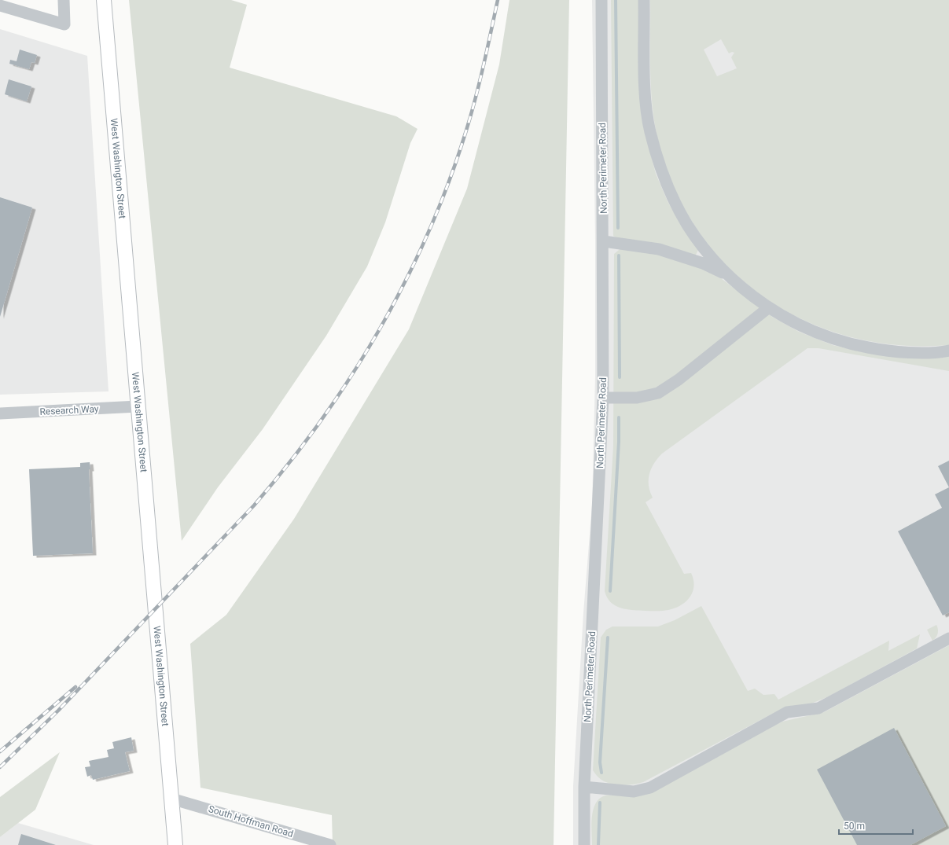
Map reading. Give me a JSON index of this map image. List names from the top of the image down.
{
  "streets": {
    "main road": ["West Washington Street"],
    "street": ["North Perimeter Road", "Research Way", "South Hoffman Road"]
  },
  "crossings": [
    ["West Washington Street", "Research Way"],
    ["West Washington Street", "South Hoffman Road"]
  ],
  "scale_bar": "50 m"
}
